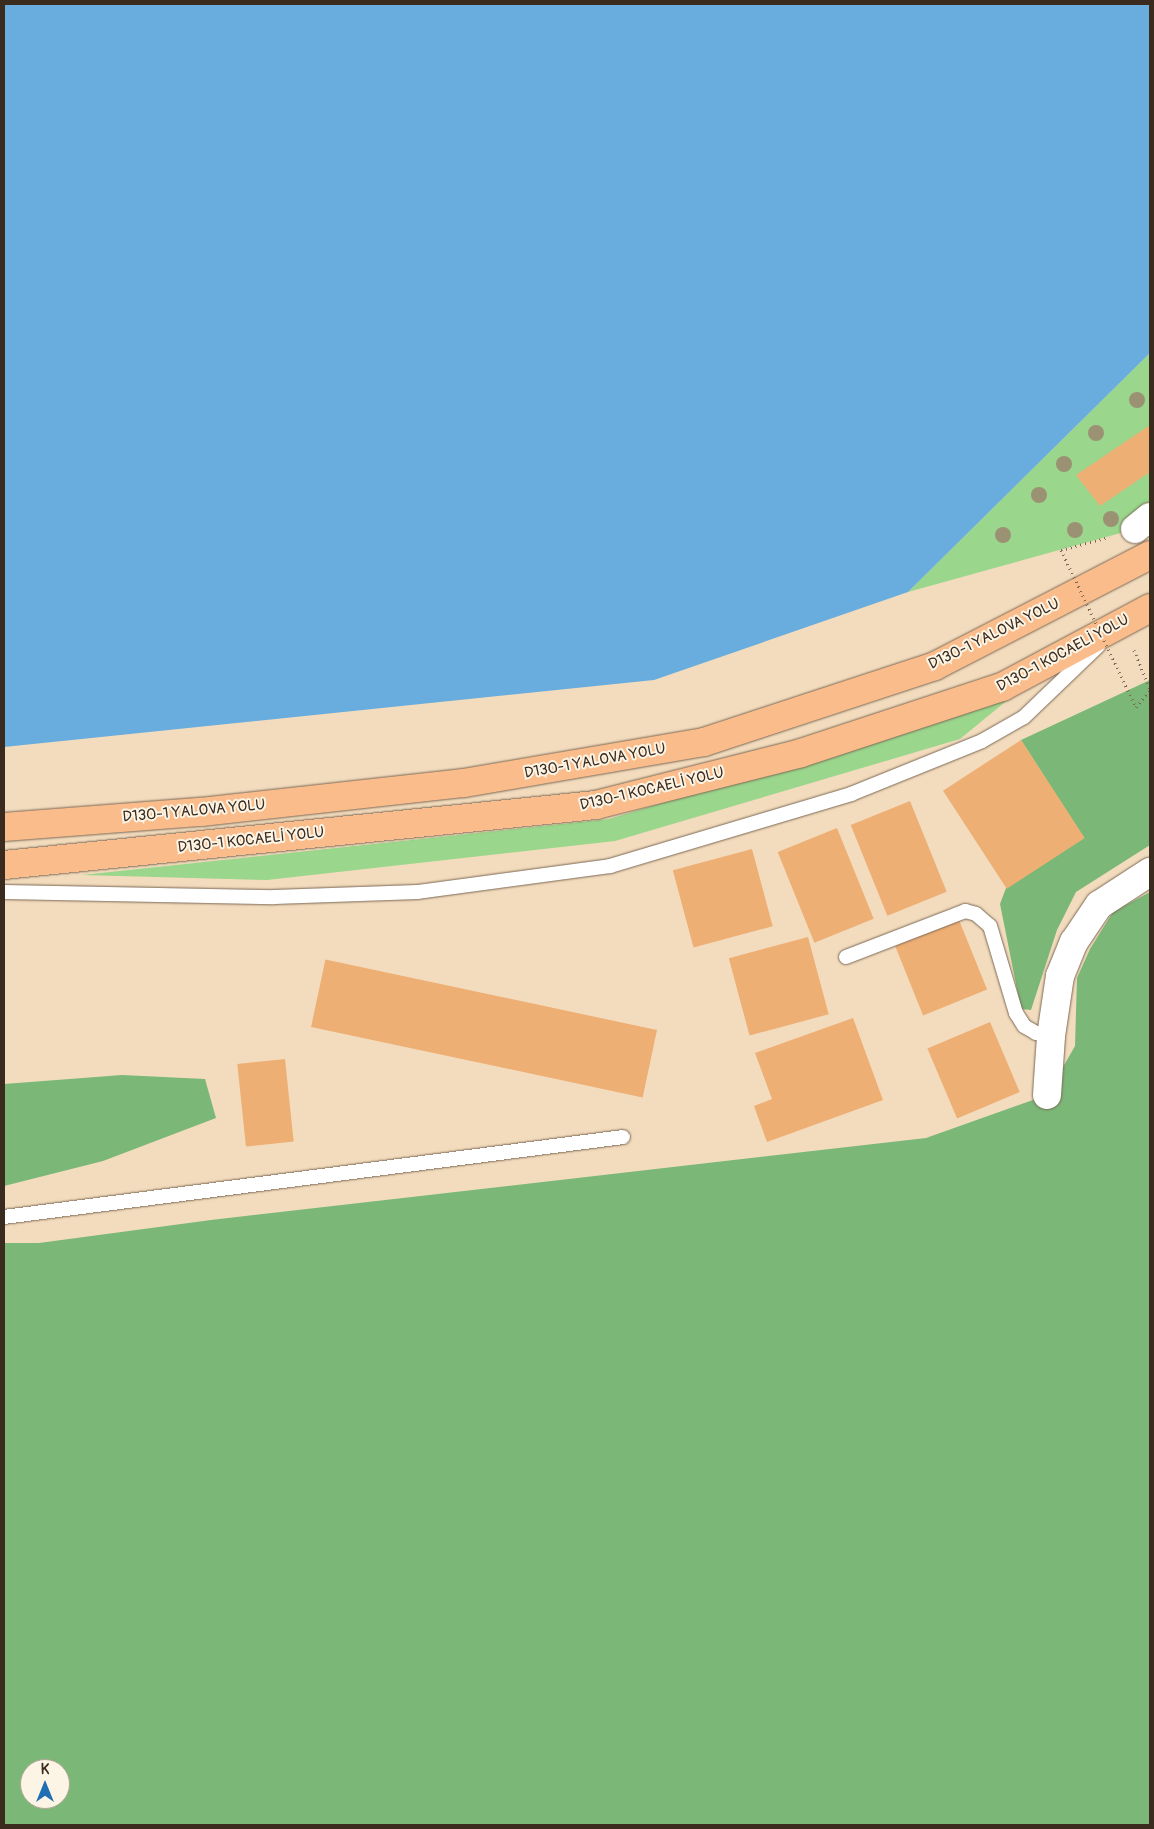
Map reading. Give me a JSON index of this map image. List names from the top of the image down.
{
  "streets": {
    "highway": ["D130-1 YALOVA YOLU", "D130-1 KOCAELİ YOLU"]
  },
  "north": "top"
}
